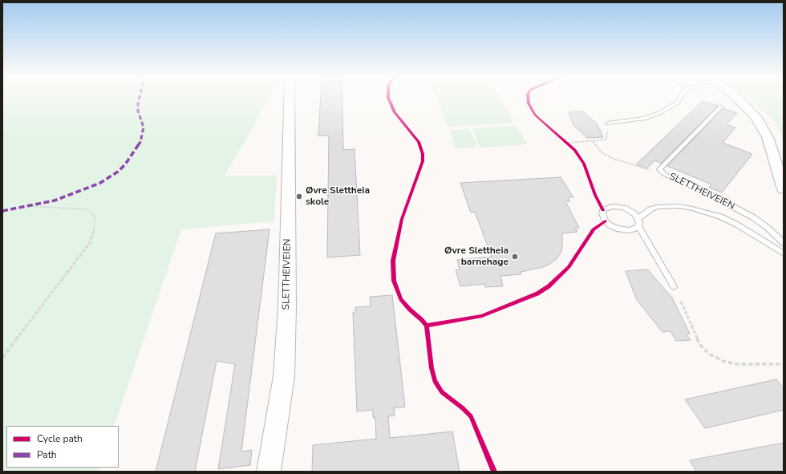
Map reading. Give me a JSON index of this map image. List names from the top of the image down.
{
  "streets": {
    "street": ["SLETTHEIVEIEN"]
  },
  "places": ["Øvre Slettheia skole", "Øvre Slettheia barnehage"],
  "legend": ["Cycle path", "Path"]
}
